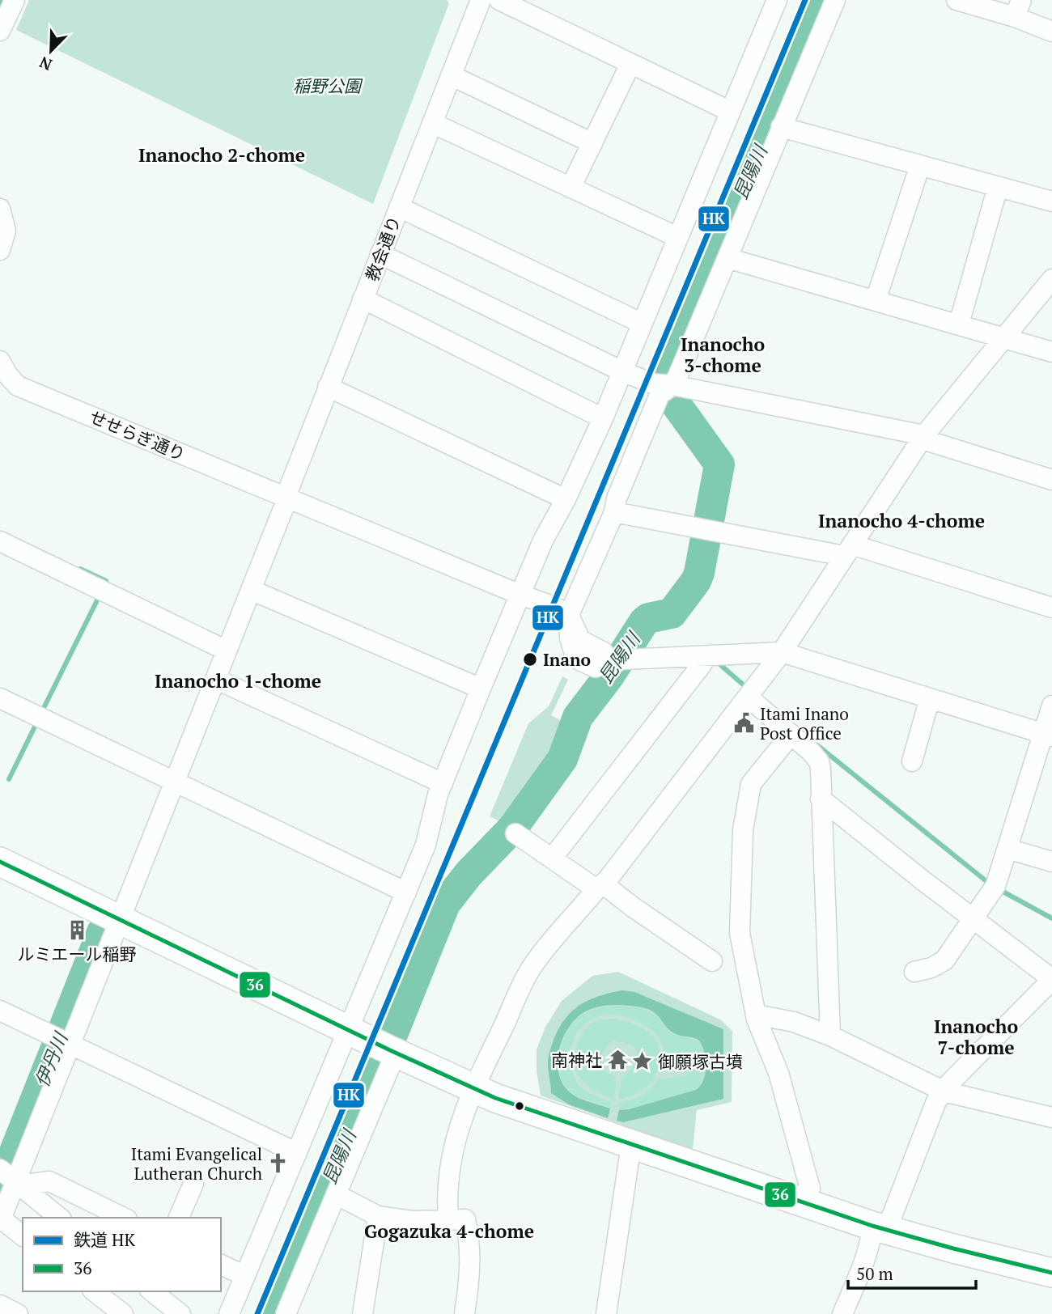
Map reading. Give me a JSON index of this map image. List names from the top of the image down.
{
  "streets": {
    "street": ["教会通り", "せせらぎ通り"]
  },
  "crossings": [
    ["教会通り", "せせらぎ通り"]
  ],
  "districts": [
    "Inanocho 2-chome",
    "Inanocho 3-chome",
    "Inanocho 4-chome",
    "Inanocho 1-chome",
    "Inanocho 7-chome",
    "Gogazuka 4-chome"
  ],
  "water": ["昆陽川", "伊丹川"],
  "parks": ["稲野公園"],
  "places": {
    "other": ["Inano"],
    "public building": ["Itami Inano Post Office"],
    "building": ["ルミエール稲野"],
    "temple": ["南神社"],
    "place": ["御願塚古墳"],
    "church": ["Itami Evangelical Lutheran Church"]
  },
  "lines": ["rail line HK", "transit line 36"],
  "legend": ["鉄道 HK", "36"],
  "scale_bar": "50 m",
  "north": "bottom left"
}
